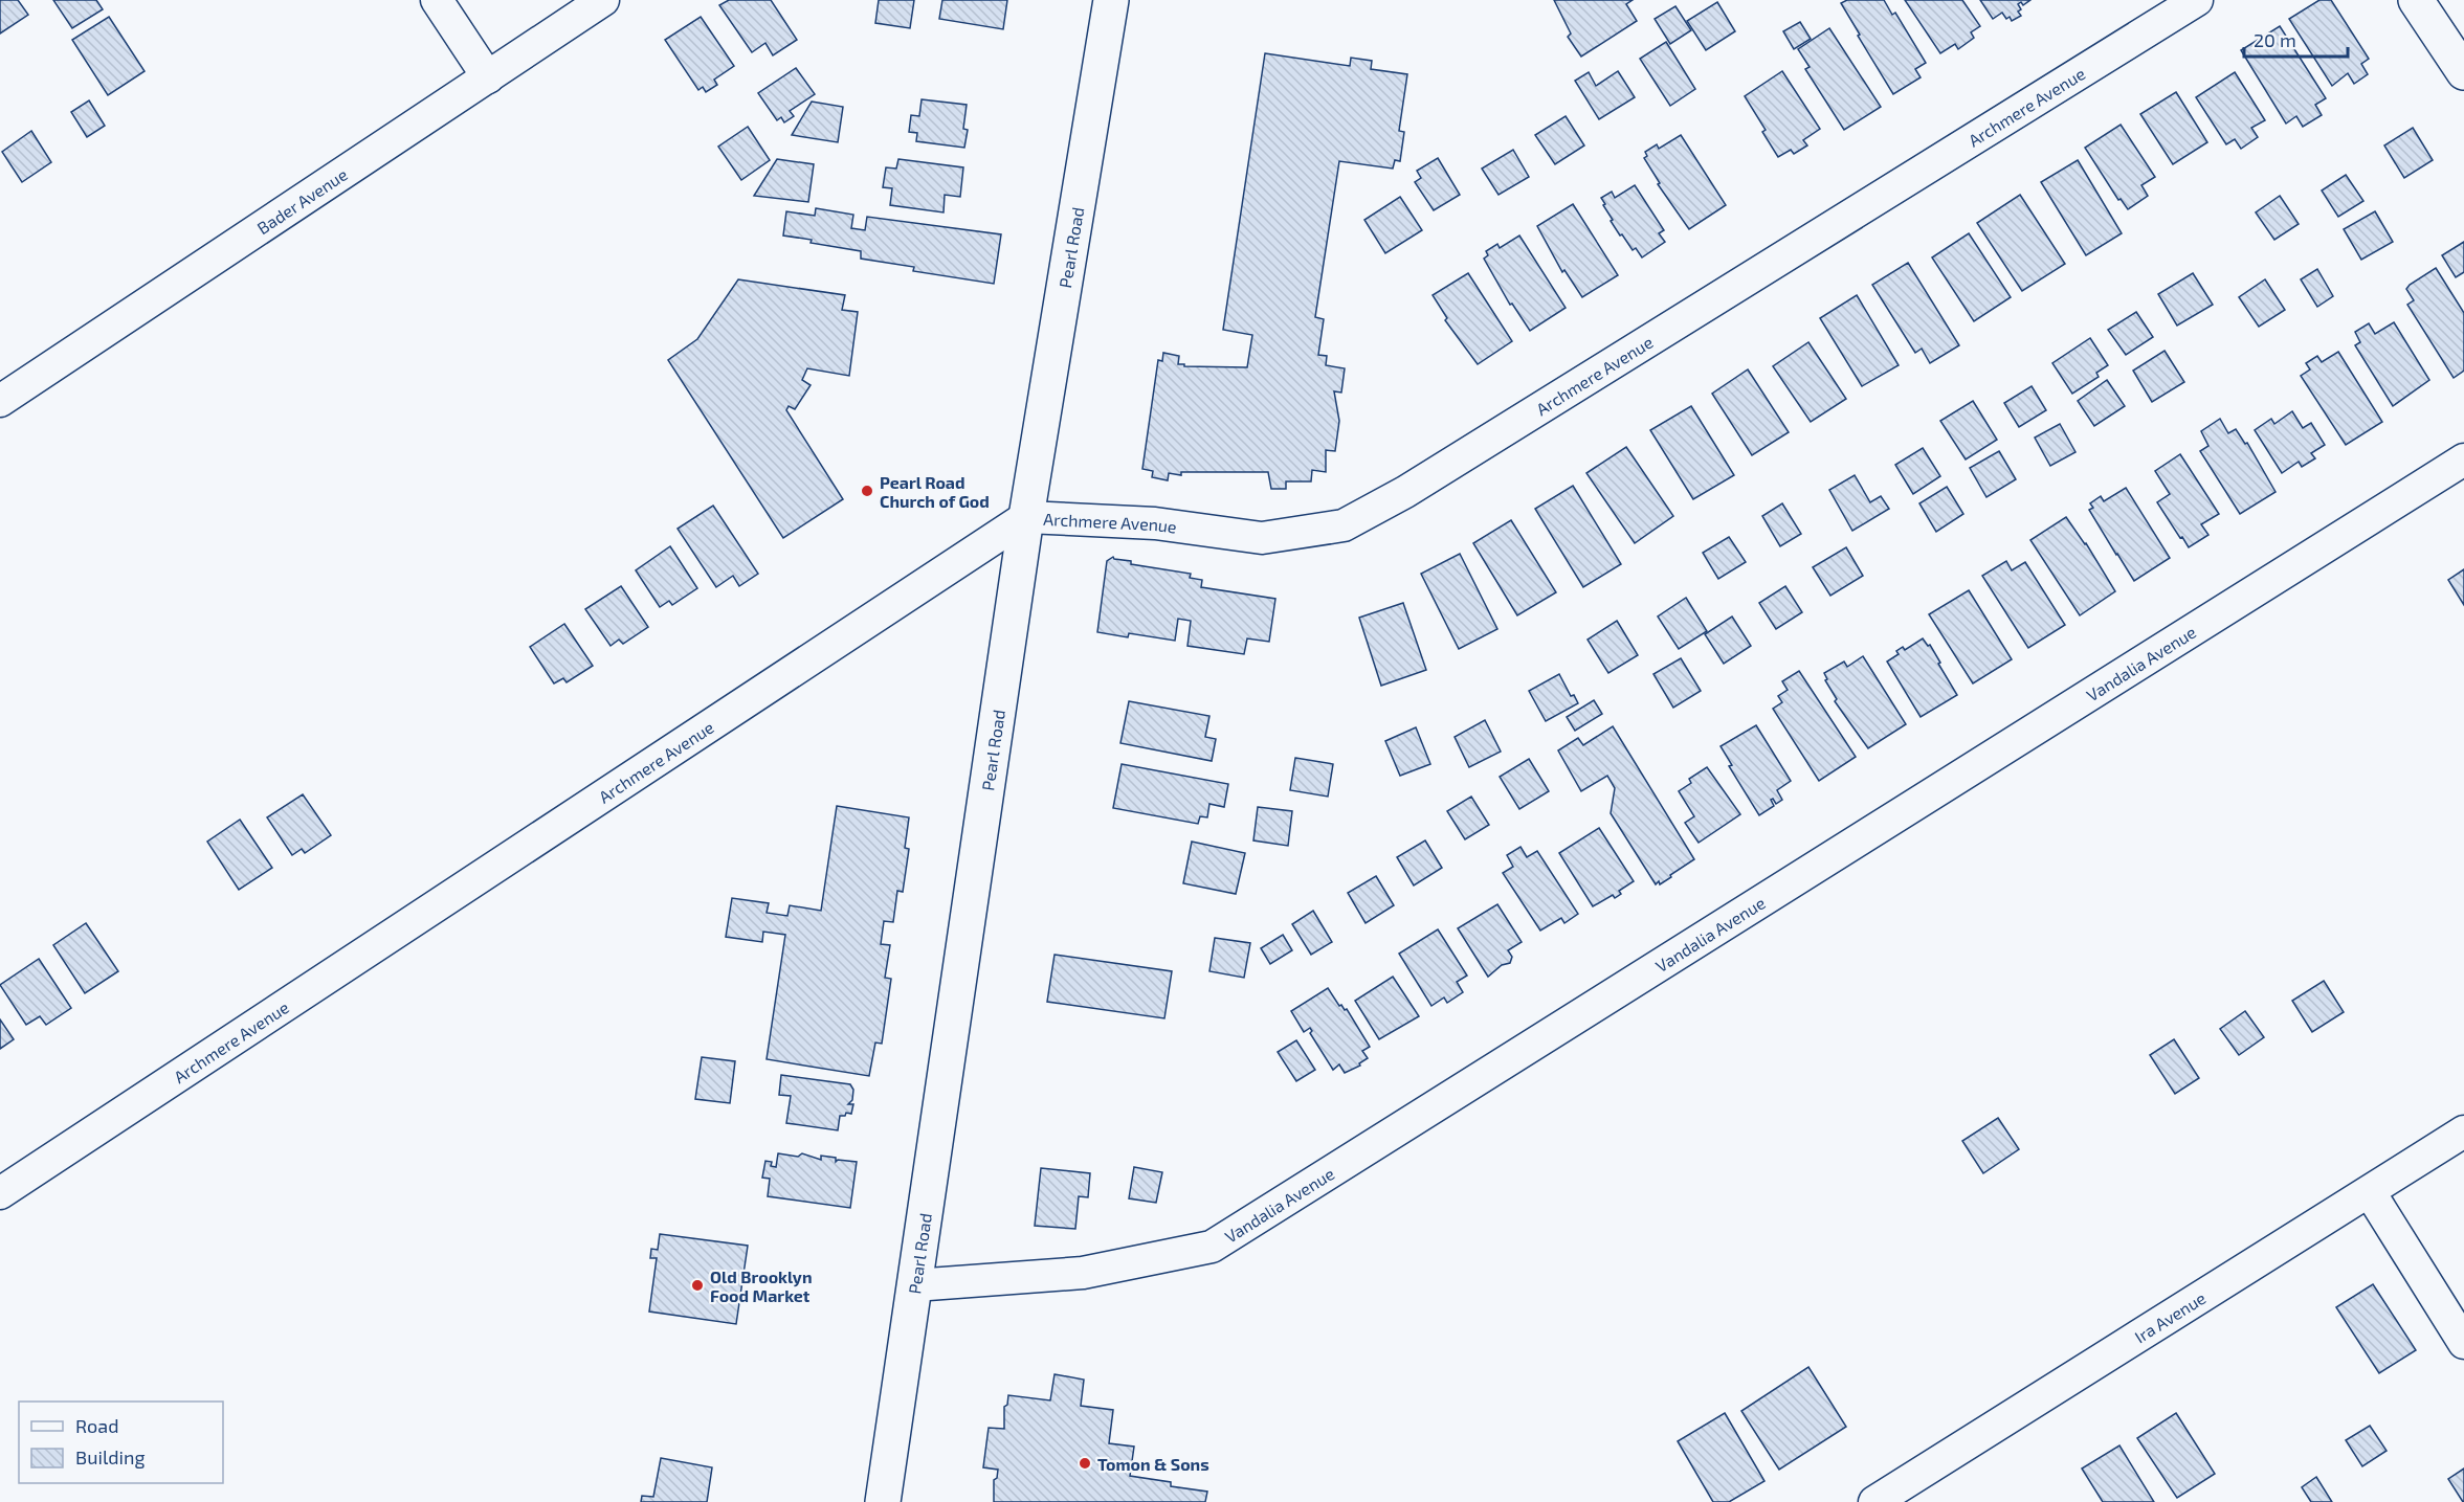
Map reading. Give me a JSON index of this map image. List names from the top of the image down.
{
  "streets": {
    "main road": ["Pearl Road"],
    "street": [
      "Archmere Avenue",
      "Bader Avenue",
      "Vandalia Avenue",
      "Ira Avenue"
    ]
  },
  "crossings": [
    ["Archmere Avenue", "Pearl Road"],
    ["Pearl Road", "Vandalia Avenue"]
  ],
  "places": ["Pearl Road Church of God", "Old Brooklyn Food Market", "Tomon & Sons"],
  "legend": ["Road", "Building"],
  "scale_bar": "20 m"
}
